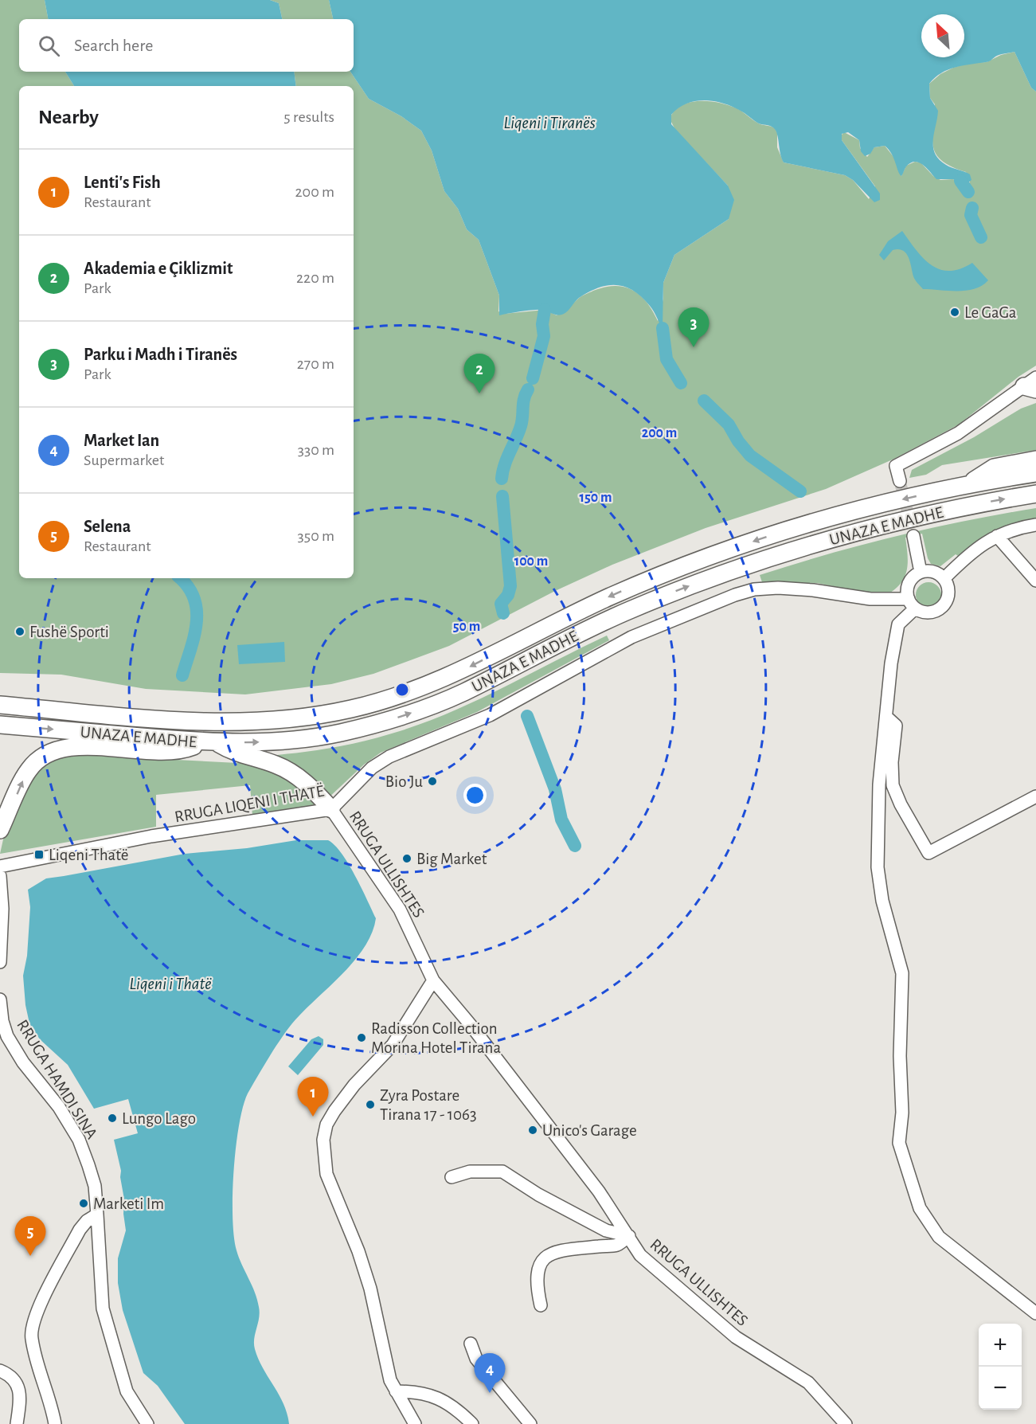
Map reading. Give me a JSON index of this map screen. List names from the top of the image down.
{
  "streets": {
    "highway": ["UNAZA E MADHE"],
    "street": ["RRUGA LIQENI I THATË", "RRUGA ULLISHTES", "RRUGA HAMDI SINA"]
  },
  "crossings": [
    ["RRUGA LIQENI I THATË", "RRUGA ULLISHTES"]
  ],
  "water": ["Liqeni i Tiranës", "Liqeni i Thatë"],
  "places": {
    "other": [
      "Le GaGa",
      "Fushë Sporti",
      "Bio Ju",
      "Big Market",
      "Radisson Collection Morina Hotel Tirana",
      "Zyra Postare Tirana 17 - 1063",
      "Lungo Lago",
      "Unico's Garage",
      "Marketi Im"
    ],
    "transit": ["Liqeni Thatë"]
  },
  "north": "top left",
  "page": {
    "search": "Search here",
    "heading": ["Nearby", "5 results"],
    "list": [
      {
        "mark": "1",
        "name": "Lenti's Fish",
        "note": "Restaurant",
        "value": "200 m"
      },
      {
        "mark": "2",
        "name": "Akademia e Çiklizmit",
        "note": "Park",
        "value": "220 m"
      },
      {
        "mark": "3",
        "name": "Parku i Madh i Tiranës",
        "note": "Park",
        "value": "270 m"
      },
      {
        "mark": "4",
        "name": "Market Ian",
        "note": "Supermarket",
        "value": "330 m"
      },
      {
        "mark": "5",
        "name": "Selena",
        "note": "Restaurant",
        "value": "350 m"
      }
    ],
    "pins": [
      "3",
      "2",
      "1",
      "5",
      "4"
    ],
    "map_buttons": ["+", "−"]
  },
  "rings": [
    "200 m",
    "150 m",
    "100 m",
    "50 m"
  ]
}
